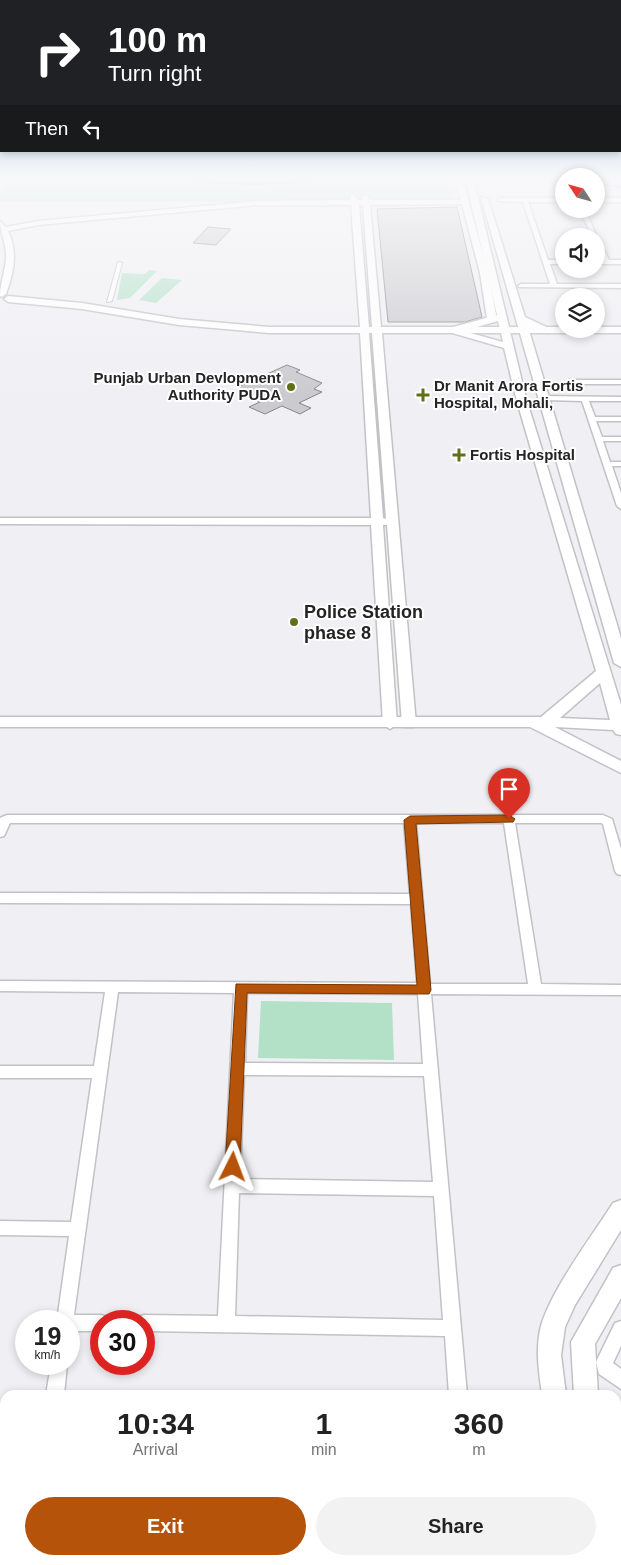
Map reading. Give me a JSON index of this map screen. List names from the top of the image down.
{
  "places": {
    "other": ["Punjab Urban Devlopment Authority PUDA", "Police Station phase 8"],
    "health": ["Dr Manit Arora Fortis Hospital, Mohali,", "Fortis Hospital"]
  },
  "north": "top left",
  "page": {
    "turn": ["100 m", "Turn right"],
    "then": "Then",
    "speed": "19 km/h",
    "limit": "30",
    "eta": [
      "10:34",
      "Arrival",
      "1",
      "min",
      "360",
      "m"
    ],
    "buttons": ["Exit", "Share"]
  }
}
